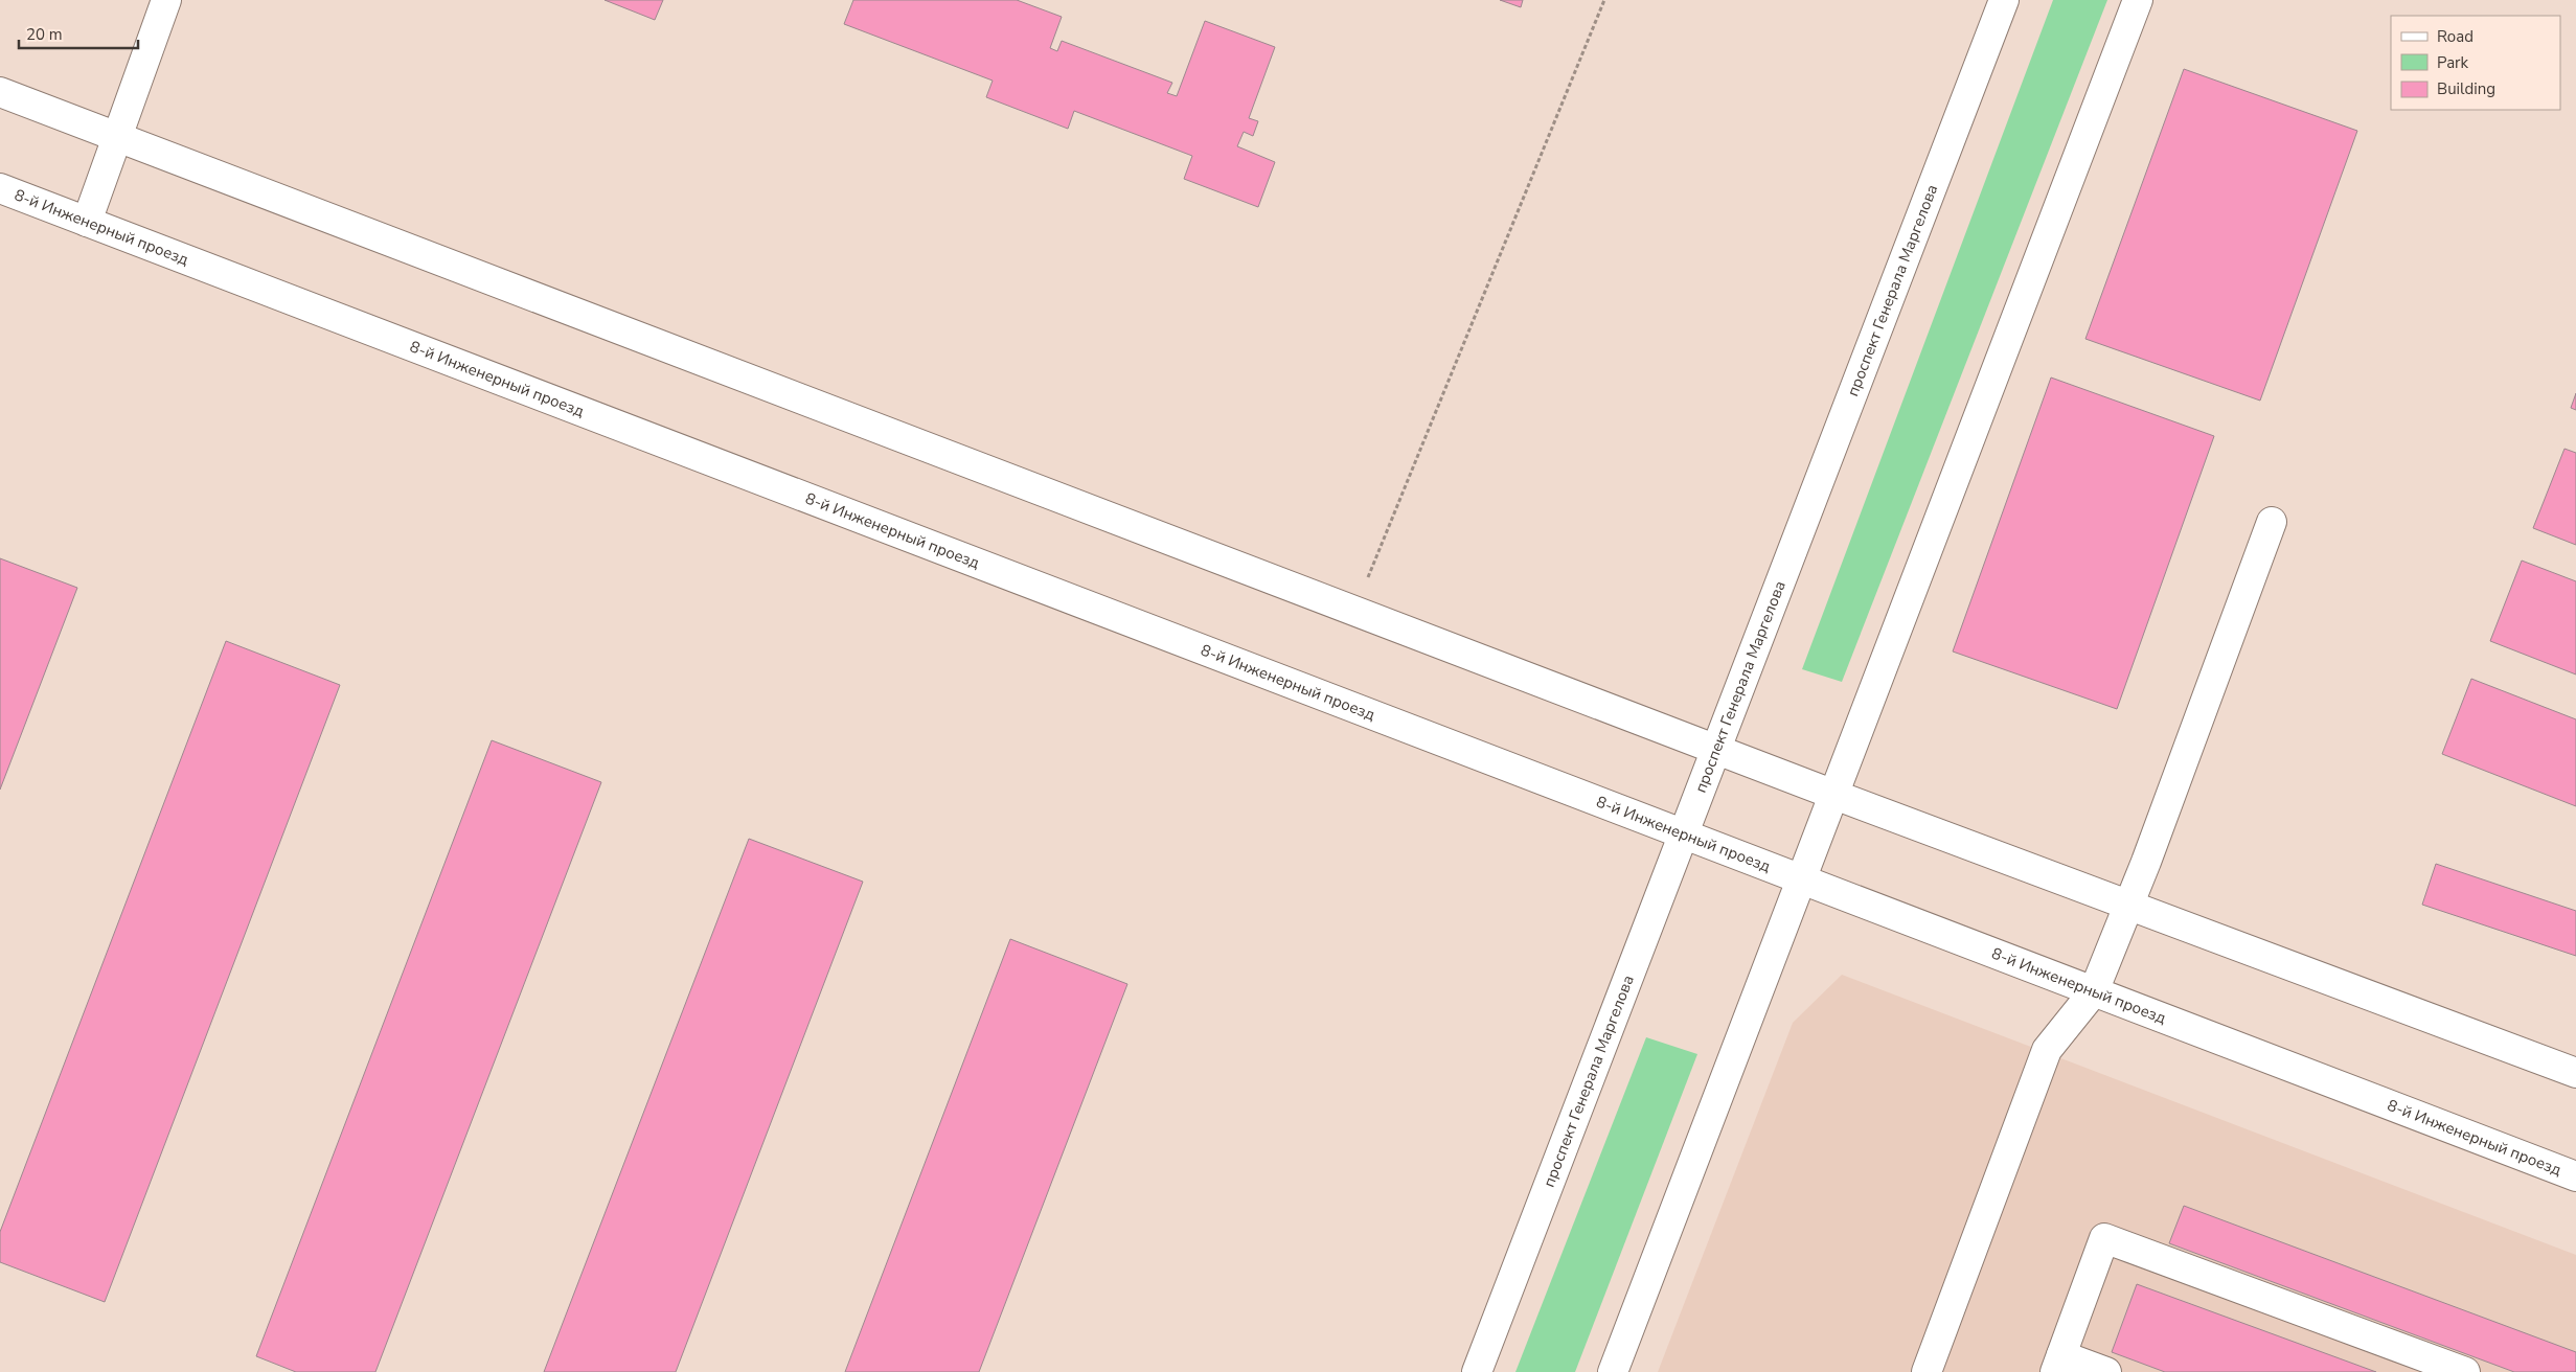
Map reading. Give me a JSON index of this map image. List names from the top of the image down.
{
  "streets": {
    "street": ["8-й Инженерный проезд", "проспект Генерала Маргелова"]
  },
  "crossings": [
    ["8-й Инженерный проезд", "проспект Генерала Маргелова"]
  ],
  "legend": ["Road", "Park", "Building"],
  "scale_bar": "20 m"
}
